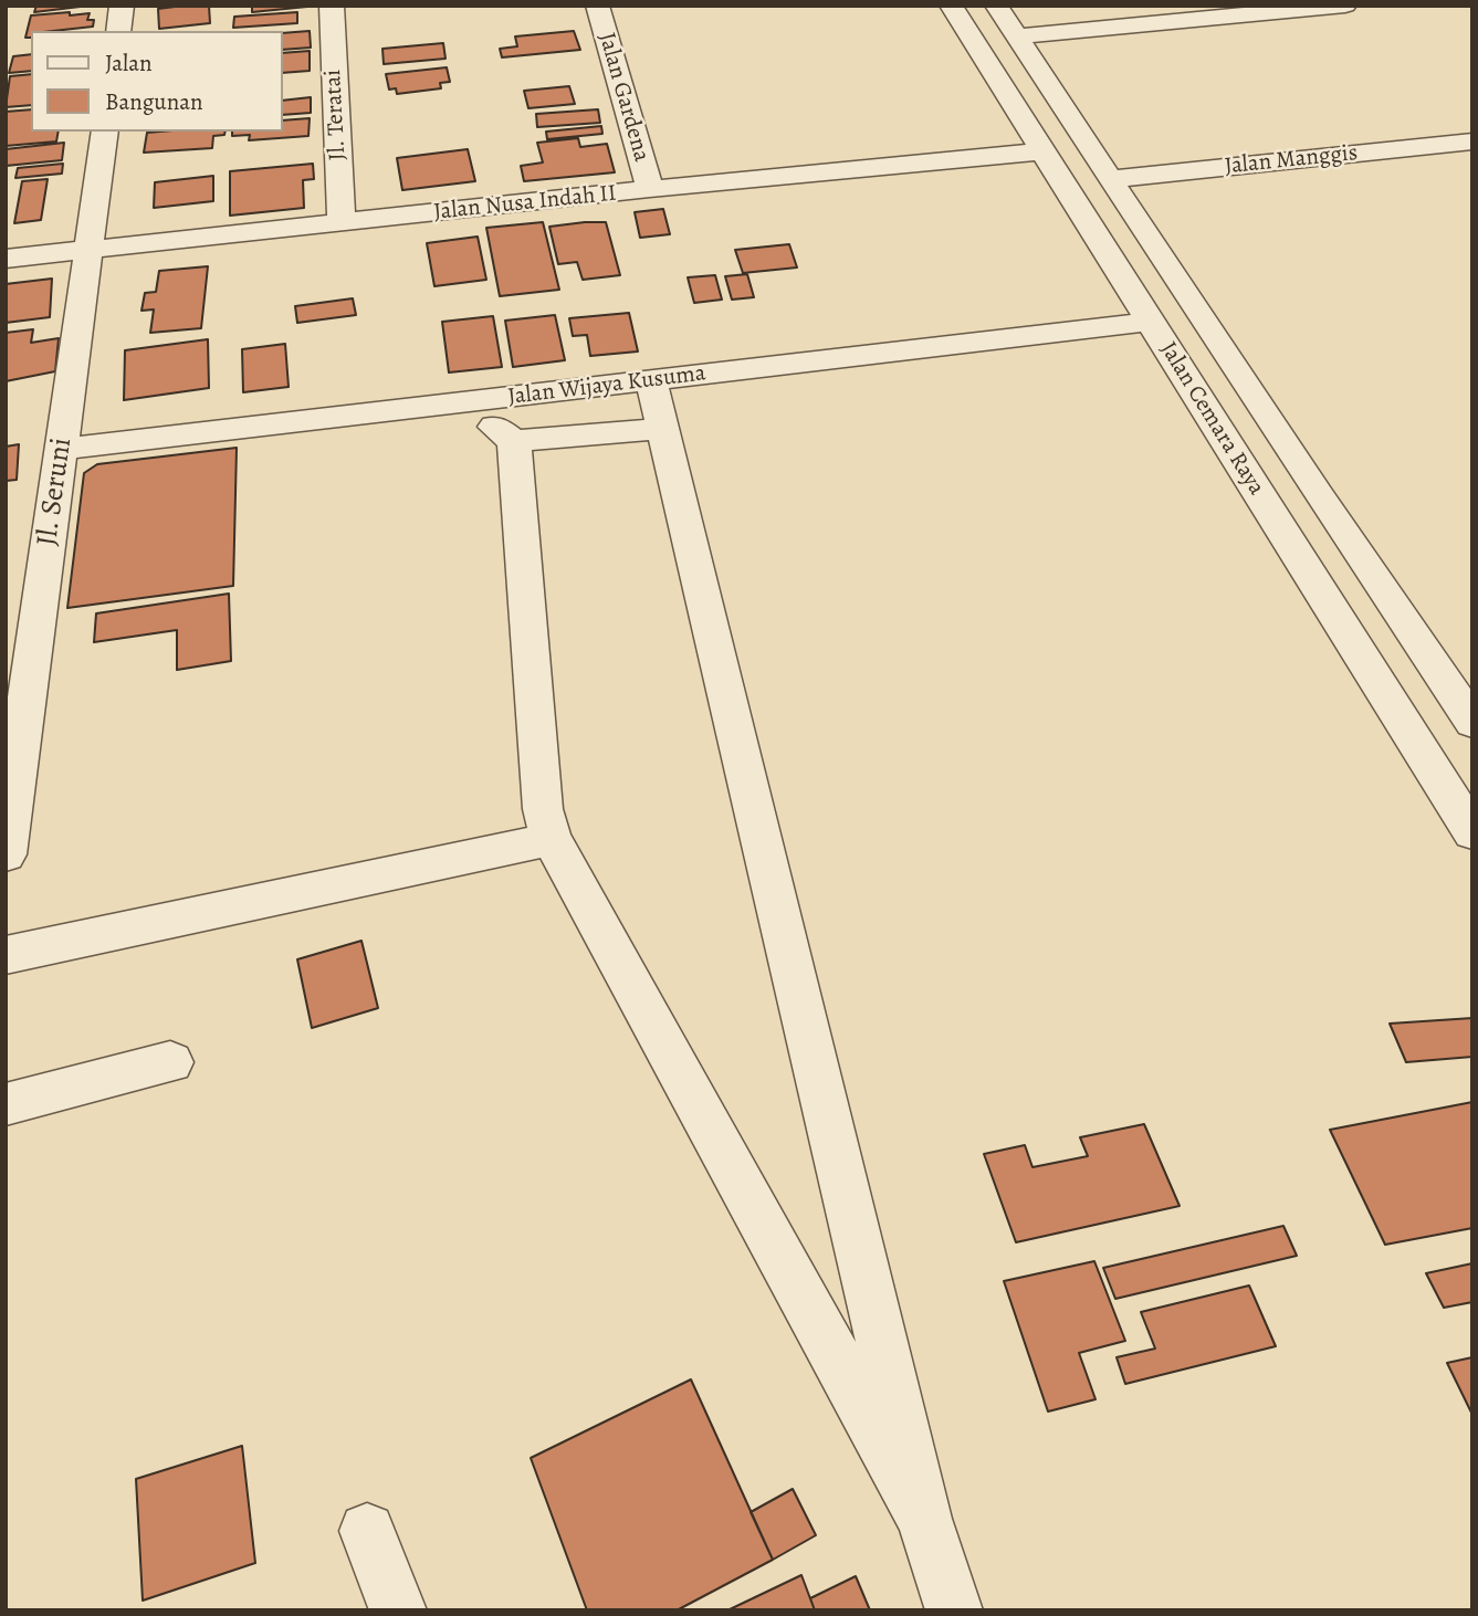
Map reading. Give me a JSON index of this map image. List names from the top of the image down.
{
  "streets": {
    "street": [
      "Jalan Gardena",
      "Jl. Teratai",
      "Jalan Manggis",
      "Jalan Nusa Indah II",
      "Jalan Wijaya Kusuma",
      "Jalan Cemara Raya",
      "Jl. Seruni"
    ]
  },
  "crossings": [
    ["Jalan Gardena", "Jalan Nusa Indah II"],
    ["Jl. Teratai", "Jalan Nusa Indah II"],
    ["Jalan Manggis", "Jalan Cemara Raya"],
    ["Jalan Nusa Indah II", "Jalan Cemara Raya"],
    ["Jalan Nusa Indah II", "Jl. Seruni"],
    ["Jalan Wijaya Kusuma", "Jalan Cemara Raya"],
    ["Jalan Wijaya Kusuma", "Jl. Seruni"]
  ],
  "legend": ["Jalan", "Bangunan"]
}
